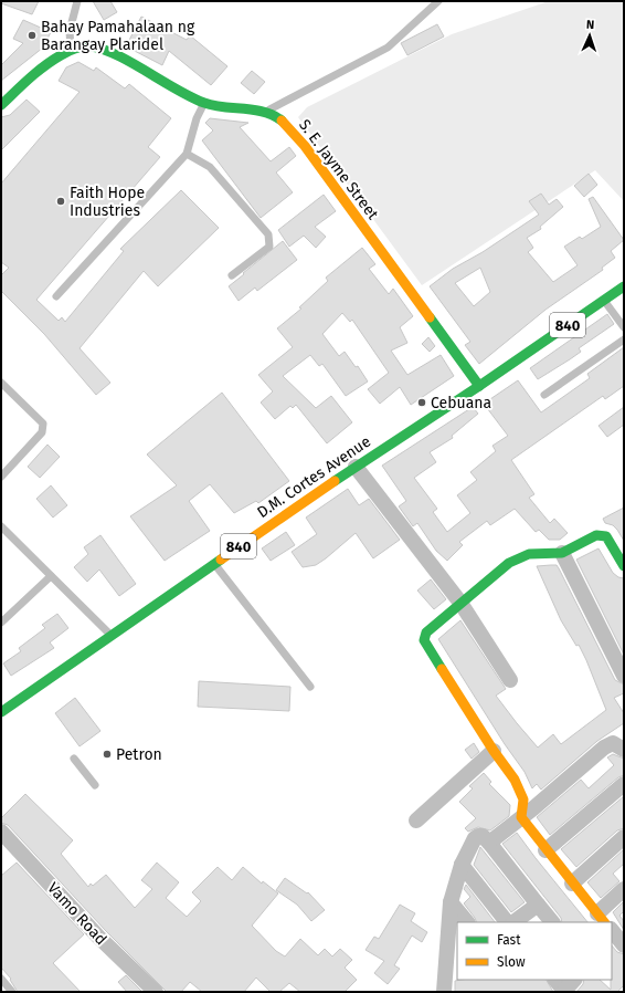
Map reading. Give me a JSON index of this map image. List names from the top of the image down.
{
  "streets": {
    "main road": ["S. E. Jayme Street", "840", "D.M. Cortes Avenue"],
    "street": ["Vamo Road"]
  },
  "crossings": [
    ["S. E. Jayme Street", "D.M. Cortes Avenue"]
  ],
  "places": [
    "Bahay Pamahalaan ng Barangay Plaridel",
    "Faith Hope Industries",
    "Cebuana",
    "Petron"
  ],
  "legend": ["Fast", "Slow"],
  "north": "top"
}
